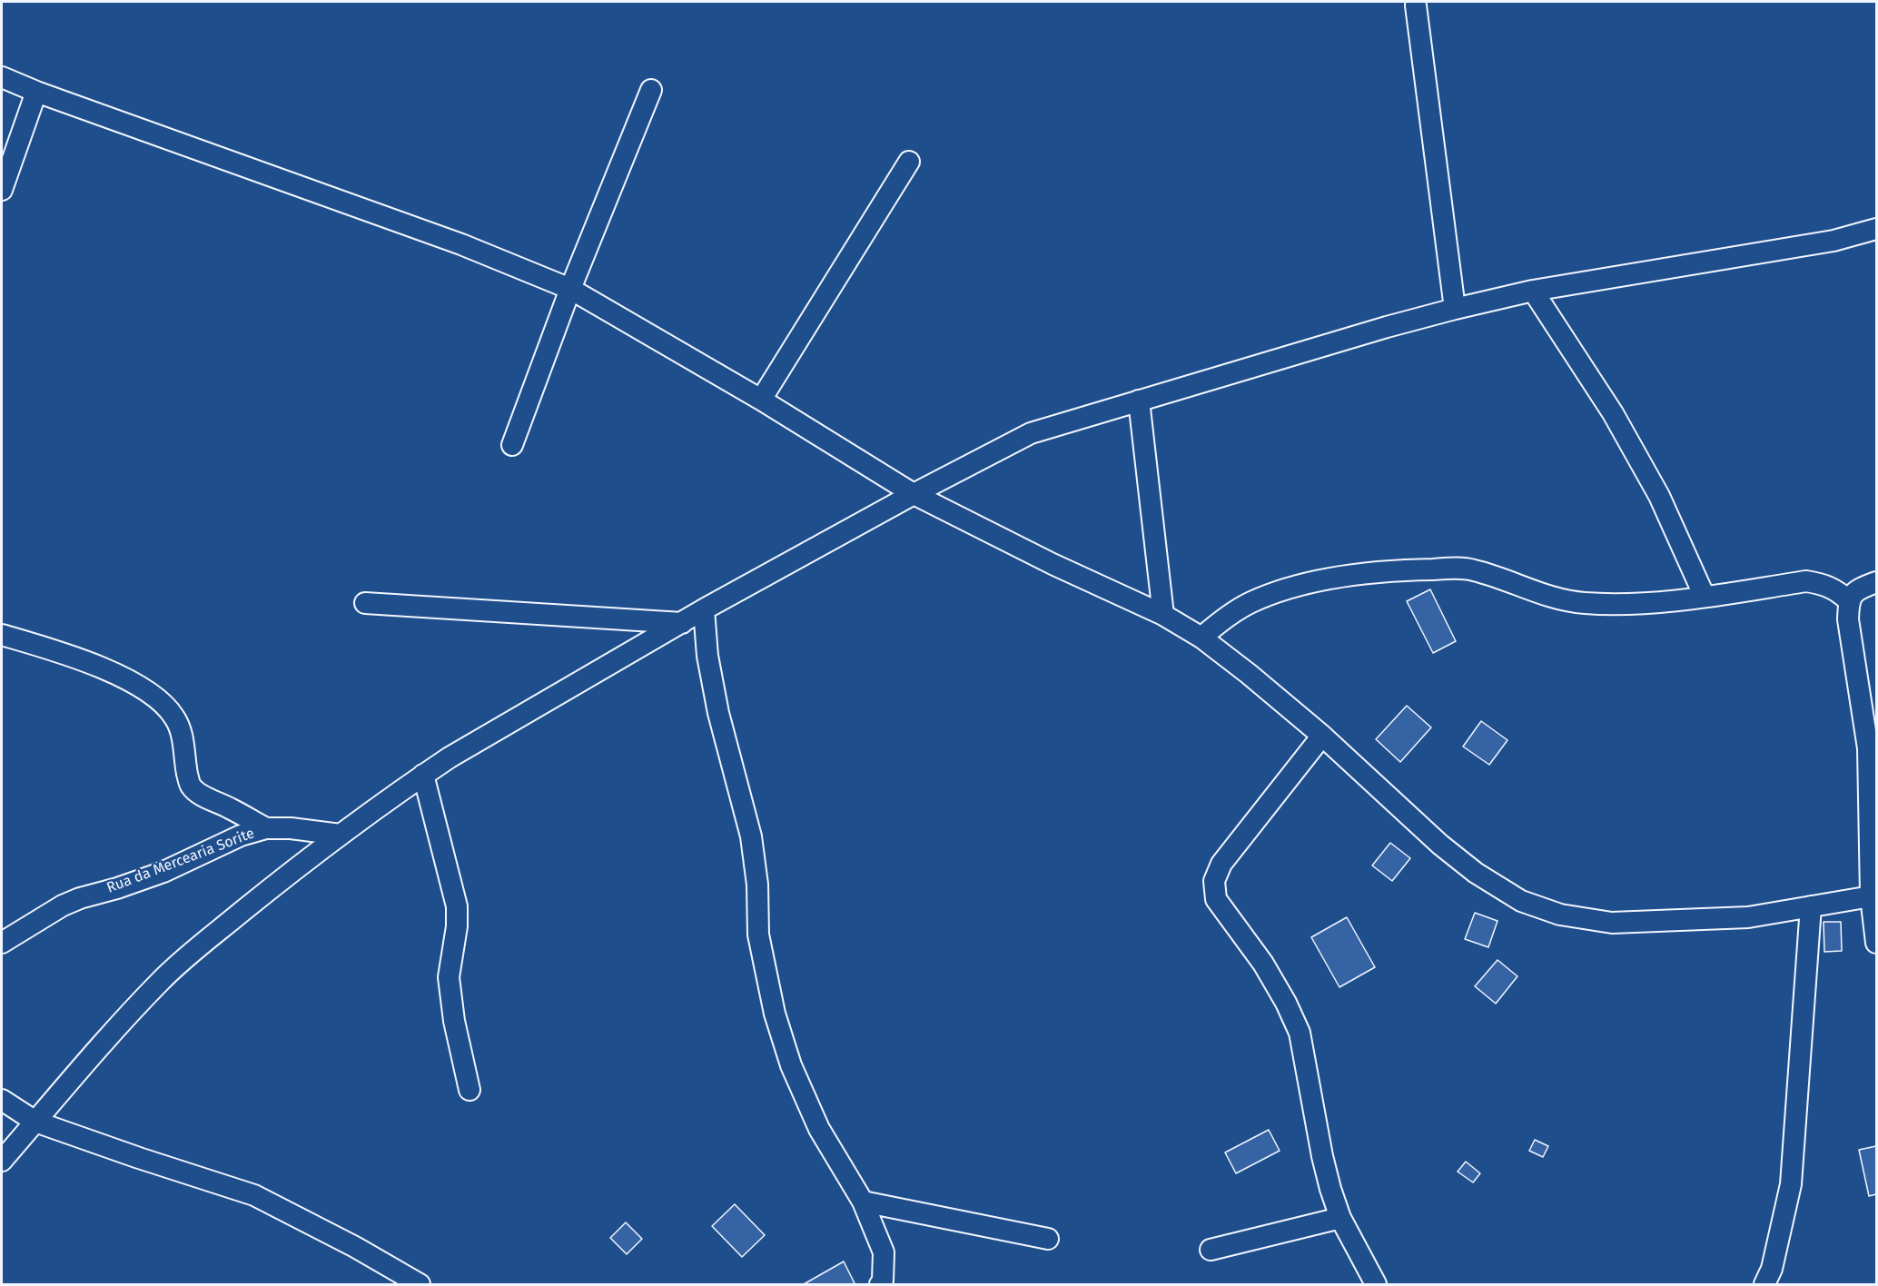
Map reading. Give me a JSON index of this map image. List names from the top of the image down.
{
  "streets": {
    "street": ["Rua da Mercearia Sorite"]
  }
}
